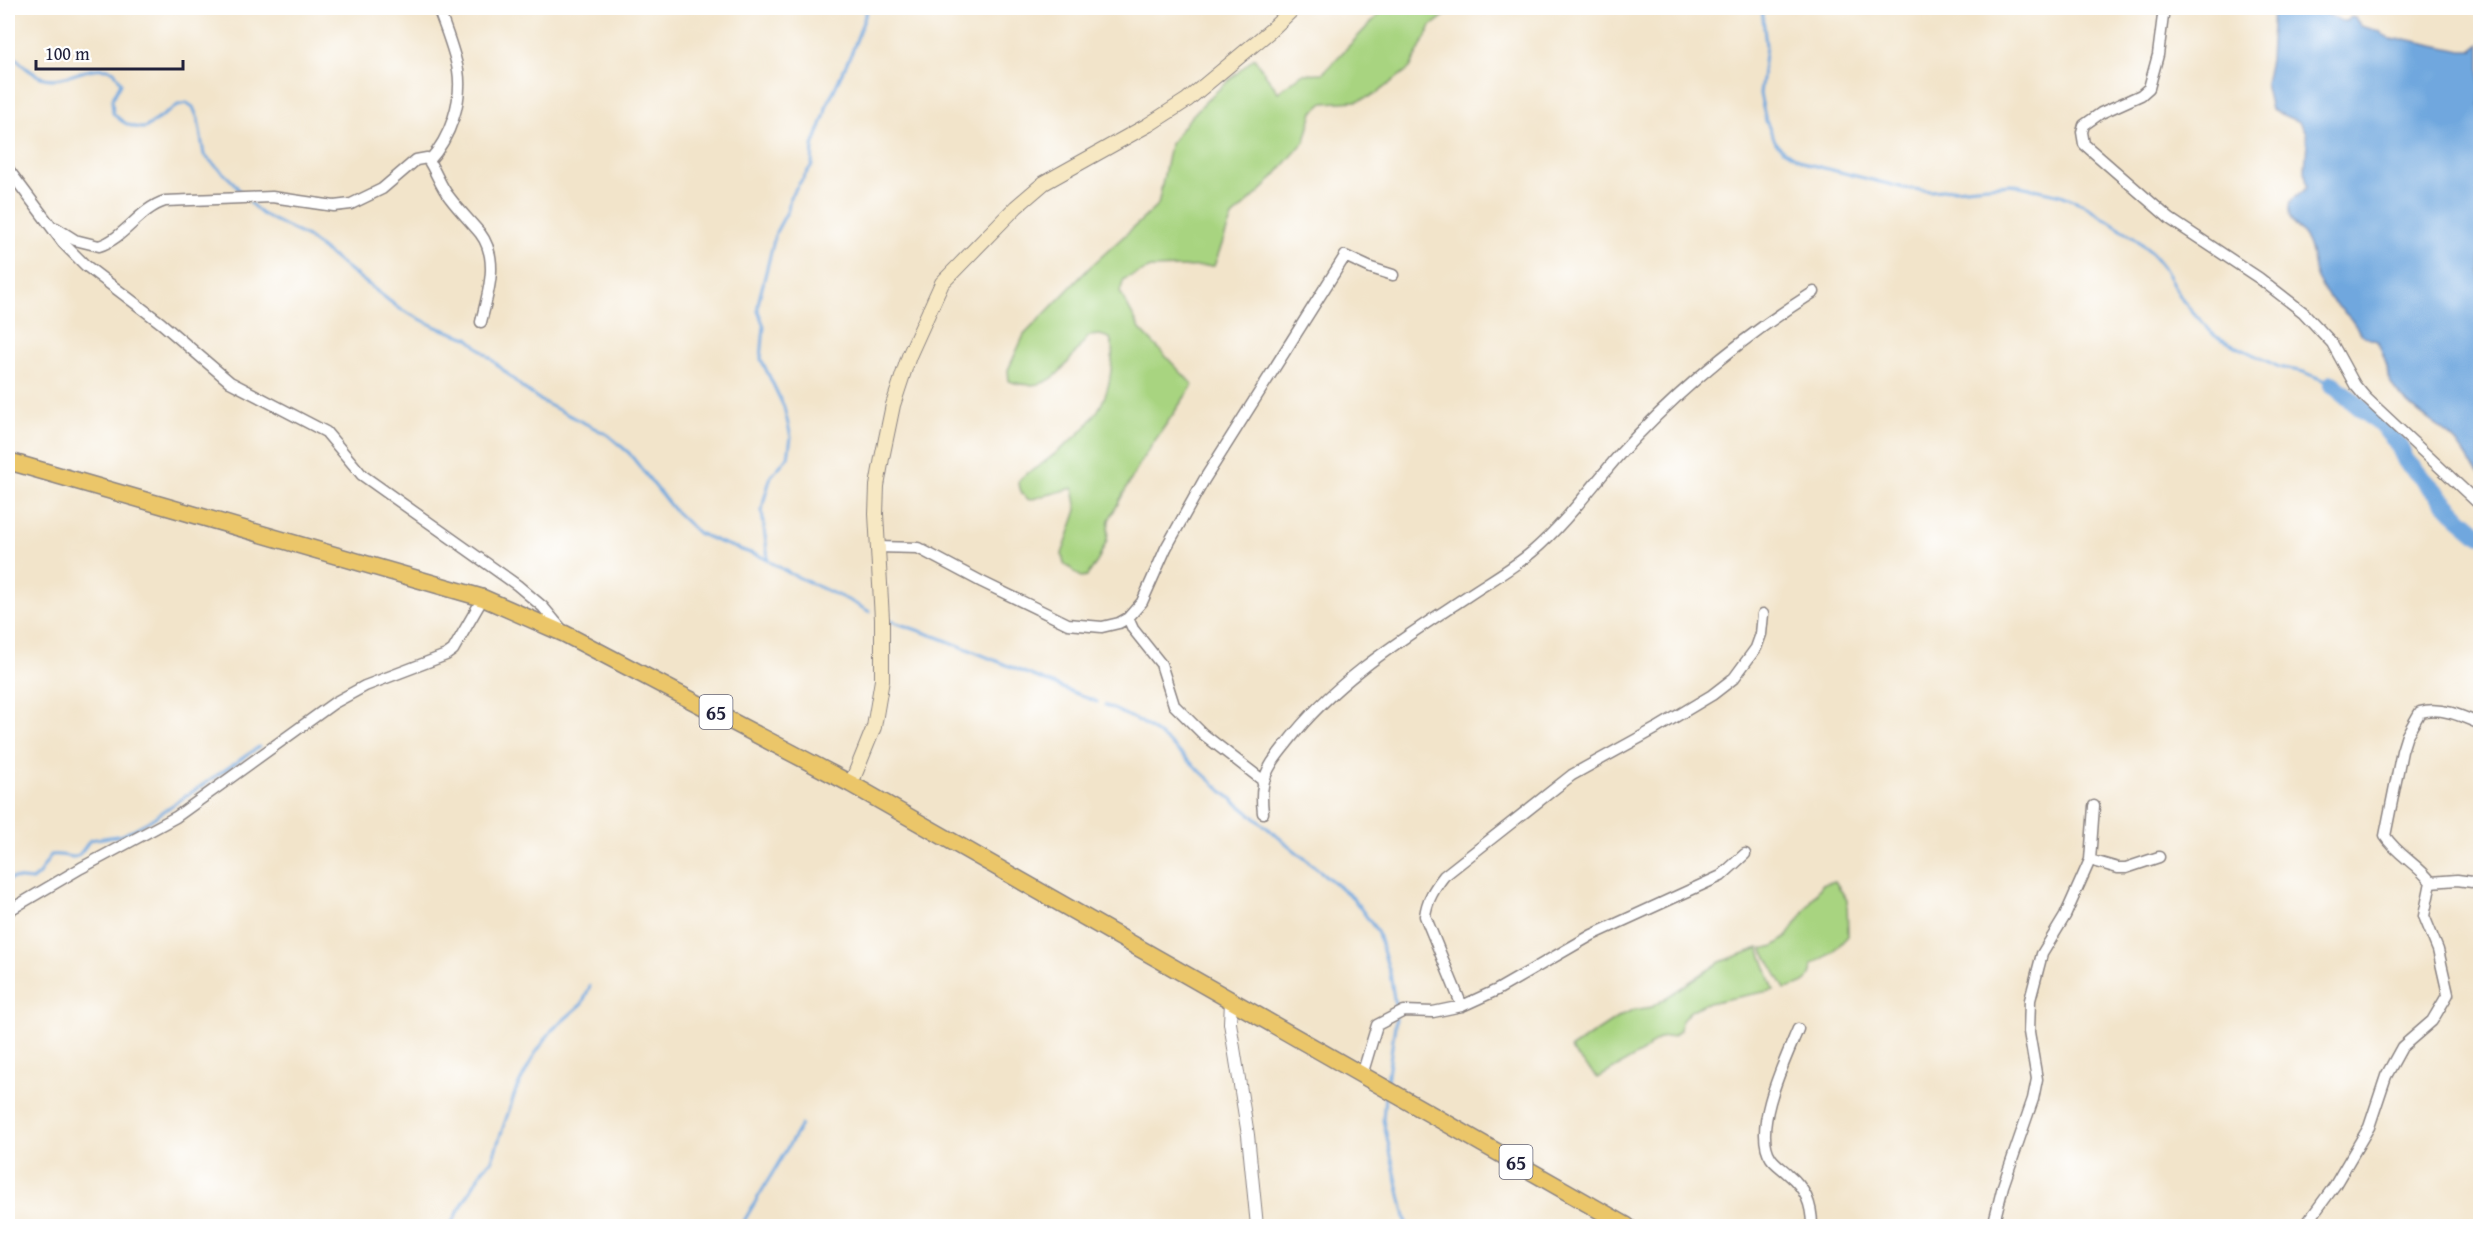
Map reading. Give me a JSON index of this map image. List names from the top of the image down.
{
  "streets": {
    "main road": ["65"]
  },
  "scale_bar": "100 m"
}
